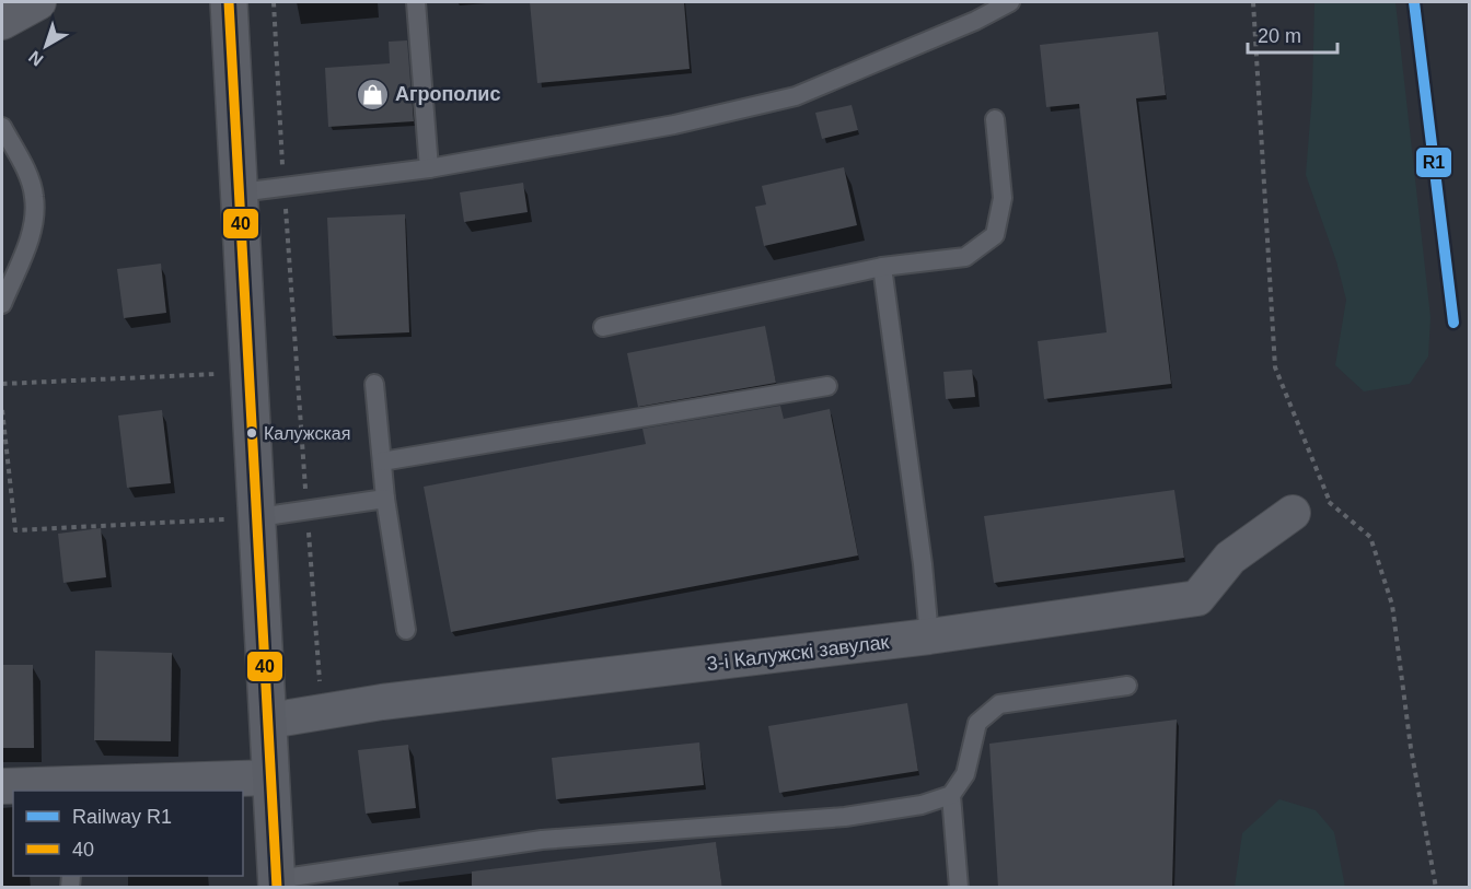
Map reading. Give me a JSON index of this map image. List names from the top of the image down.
{
  "streets": {
    "street": ["3-і Калужскі завулак"]
  },
  "places": {
    "shop": ["Агрополис"],
    "other": ["Калужская"]
  },
  "lines": ["rail line R1", "transit line 40"],
  "legend": ["Railway R1", "40"],
  "scale_bar": "20 m",
  "north": "bottom left"
}
